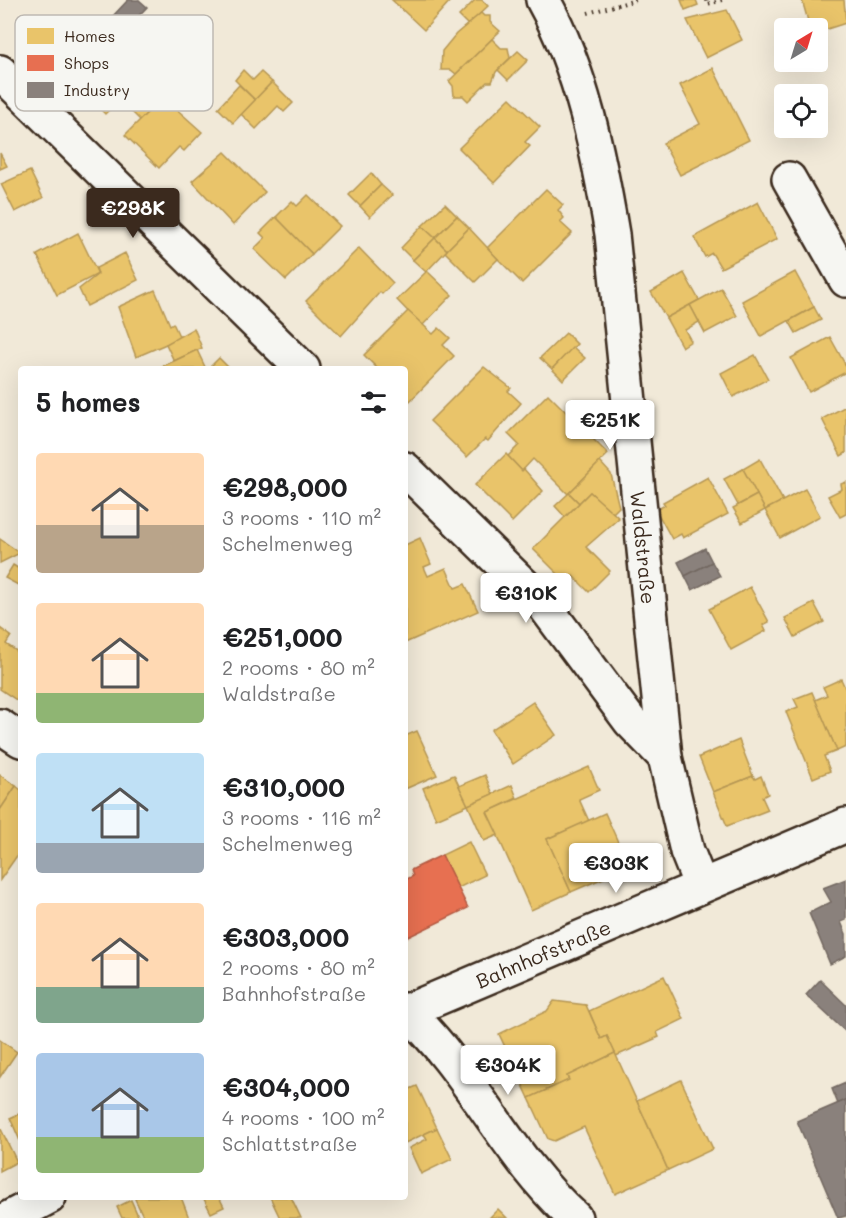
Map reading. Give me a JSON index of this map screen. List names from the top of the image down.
{
  "streets": {
    "street": ["Waldstraße", "Bahnhofstraße"]
  },
  "crossings": [
    ["Waldstraße", "Bahnhofstraße"]
  ],
  "legend": ["Homes", "Shops", "Industry"],
  "north": "top right",
  "page": {
    "price": [
      "€298K",
      "€251K",
      "€310K",
      "€303K",
      "€304K"
    ],
    "heading": "5 homes",
    "list": [
      {
        "name": "€298,000",
        "note": "3 rooms · 110 m² · Schelmenweg"
      },
      {
        "name": "€251,000",
        "note": "2 rooms · 80 m² · Waldstraße"
      },
      {
        "name": "€310,000",
        "note": "3 rooms · 116 m² · Schelmenweg"
      },
      {
        "name": "€303,000",
        "note": "2 rooms · 80 m² · Bahnhofstraße"
      },
      {
        "name": "€304,000",
        "note": "4 rooms · 100 m² · Schlattstraße"
      }
    ]
  }
}
